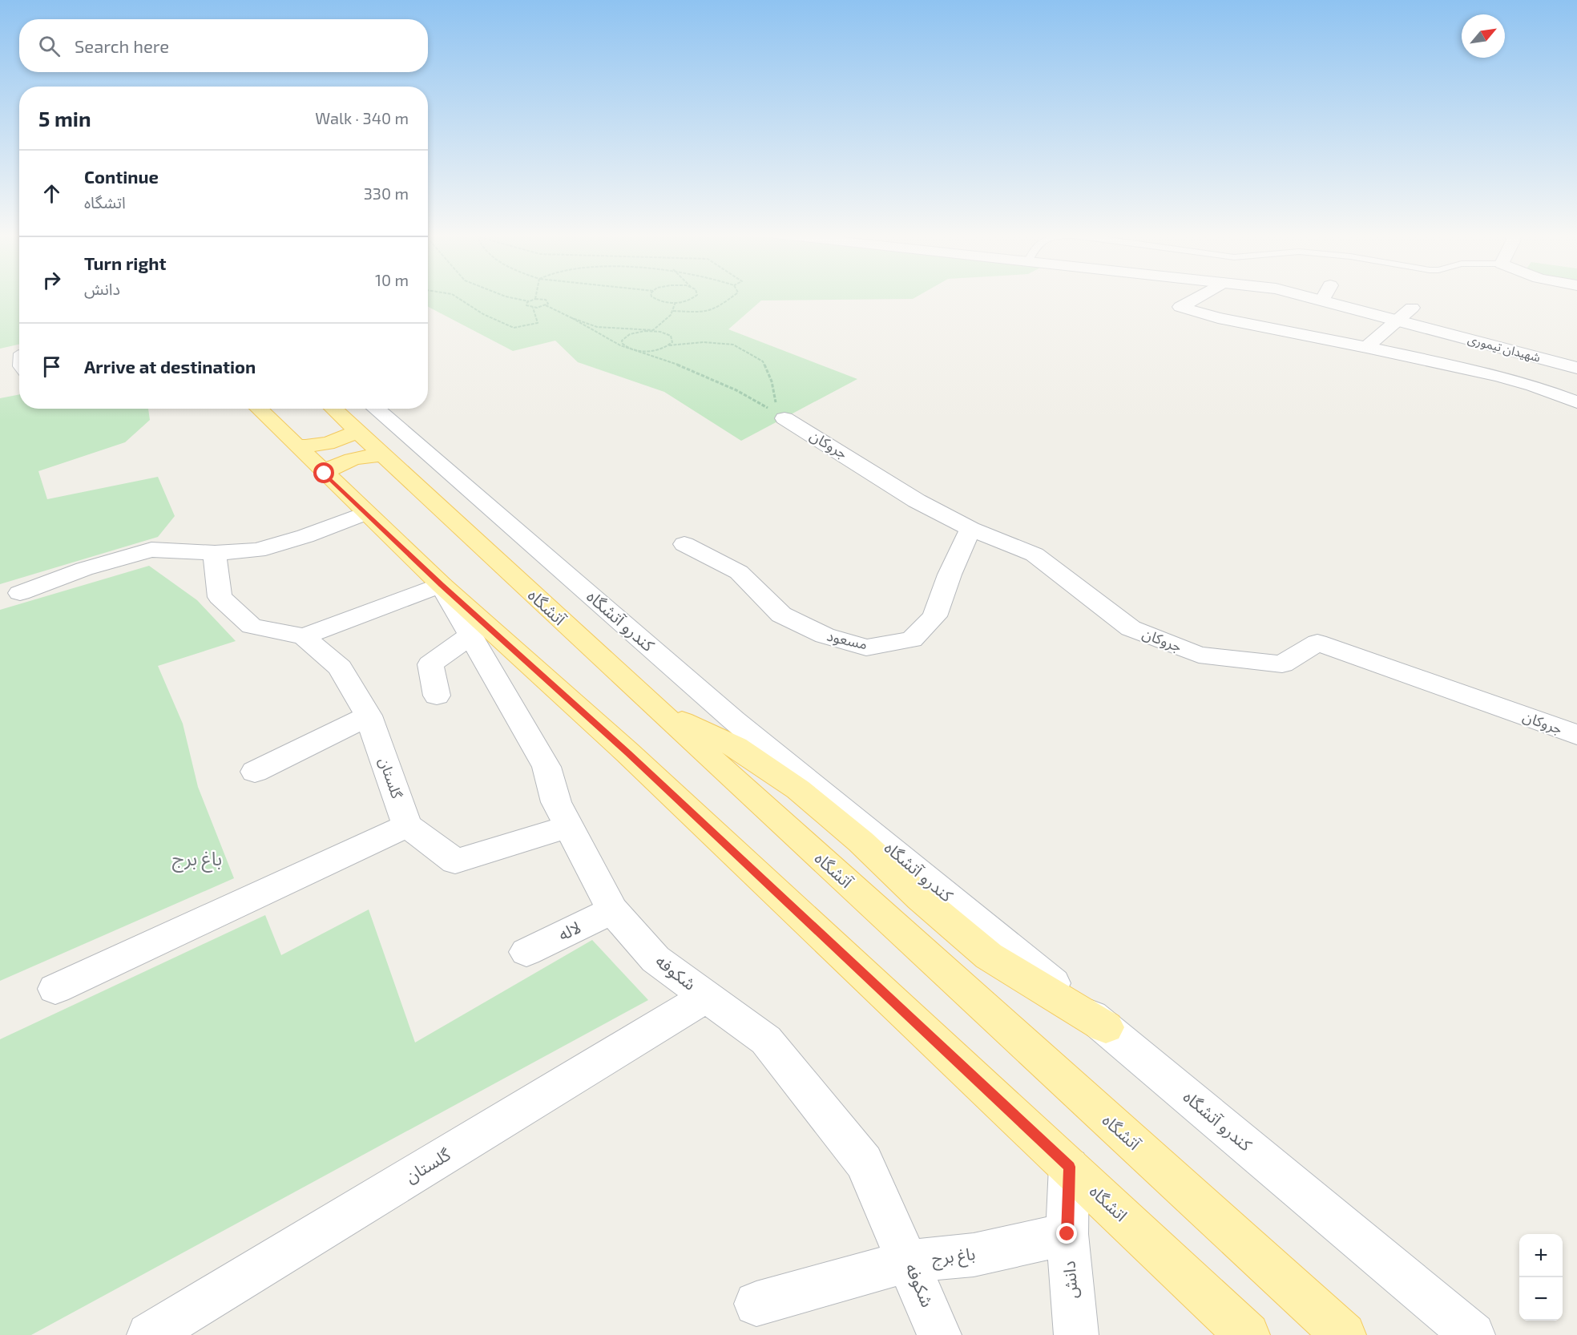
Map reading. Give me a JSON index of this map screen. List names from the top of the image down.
{
  "streets": {
    "main road": ["آتشگاه", "اتشگاه"],
    "street": [
      "شهیدان تیموری",
      "جروکان",
      "کندرو آتشگاه",
      "مسعود",
      "گلستان",
      "لاله",
      "شکوفه",
      "باغ برج",
      "دانش"
    ]
  },
  "crossings": [
    ["جروکان", "مسعود"],
    ["گلستان", "شکوفه"],
    ["لاله", "شکوفه"],
    ["شکوفه", "اتشگاه"],
    ["شکوفه", "باغ برج"],
    ["اتشگاه", "دانش"],
    ["باغ برج", "دانش"]
  ],
  "districts": ["باغ برج"],
  "north": "top right",
  "page": {
    "search": "Search here",
    "heading": ["5 min", "Walk · 340 m"],
    "list": [
      ["Continue", "اتشگاه", "330 m"],
      ["Turn right", "دانش", "10 m"],
      "Arrive at destination"
    ],
    "map_buttons": ["+", "−"]
  }
}
